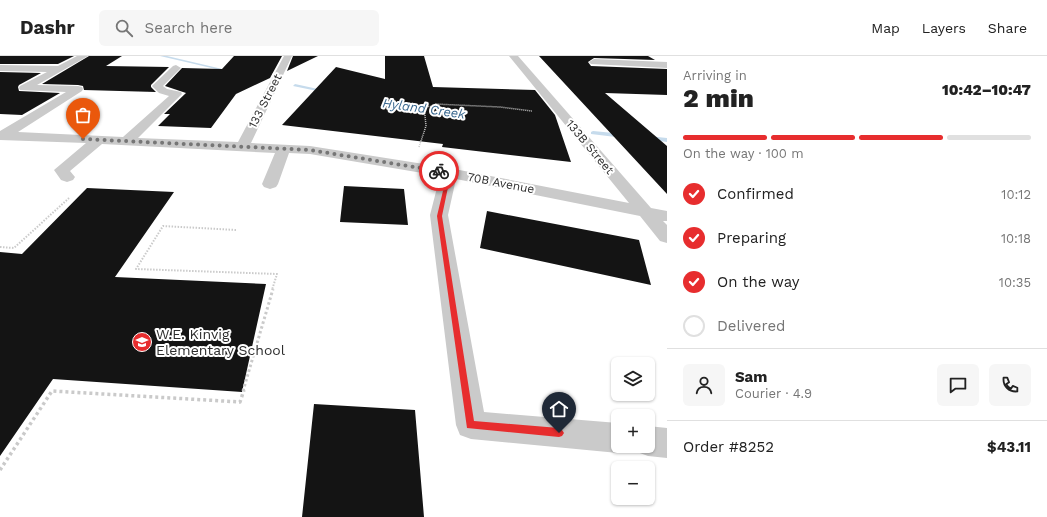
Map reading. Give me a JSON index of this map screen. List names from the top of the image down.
{
  "streets": {
    "street": ["133 Street", "133B Street", "70B Avenue"]
  },
  "crossings": [
    ["133 Street", "70B Avenue"],
    ["133B Street", "70B Avenue"]
  ],
  "water": ["Hyland Creek"],
  "places": {
    "school or university": ["W.E. Kinvig Elementary School"]
  },
  "page": {
    "header": "Dashr",
    "search": "Search here",
    "nav": ["Map", "Layers", "Share"],
    "heading": ["2 min", "Arriving in", "10:42–10:47"],
    "panel": [
      "Sam",
      "Courier · 4.9",
      "Order #8252",
      "$43.11"
    ],
    "bar": "On the way · 100 m",
    "list": [
      ["Confirmed", "10:12"],
      ["Preparing", "10:18"],
      ["On the way", "10:35"],
      "Delivered"
    ],
    "map_buttons": ["+", "−"]
  }
}
